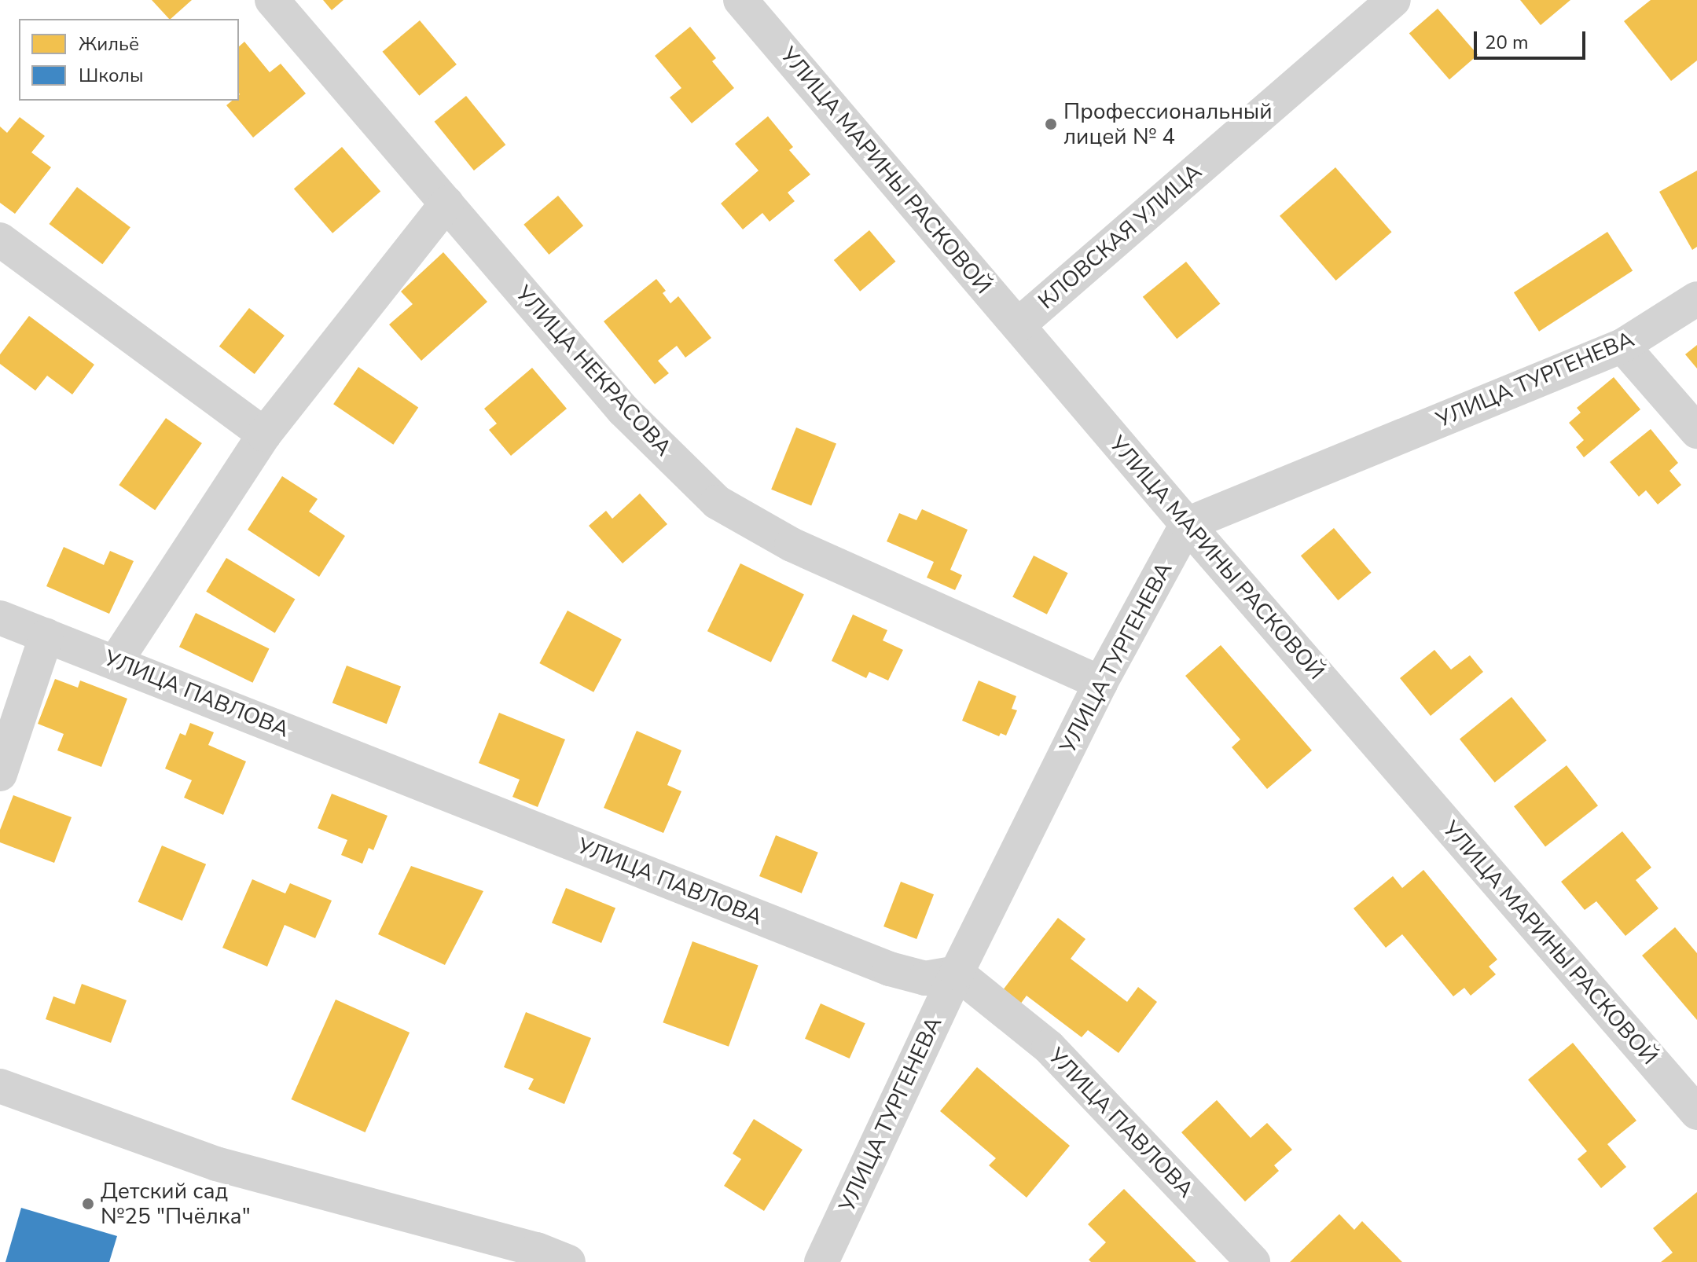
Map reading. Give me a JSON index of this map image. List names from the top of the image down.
{
  "streets": {
    "street": [
      "УЛИЦА МАРИНЫ РАСКОВОЙ",
      "КЛОВСКАЯ УЛИЦА",
      "УЛИЦА НЕКРАСОВА",
      "УЛИЦА ТУРГЕНЕВА",
      "УЛИЦА ПАВЛОВА"
    ]
  },
  "crossings": [
    ["УЛИЦА МАРИНЫ РАСКОВОЙ", "КЛОВСКАЯ УЛИЦА"],
    ["УЛИЦА МАРИНЫ РАСКОВОЙ", "УЛИЦА ТУРГЕНЕВА"],
    ["УЛИЦА НЕКРАСОВА", "УЛИЦА ТУРГЕНЕВА"],
    ["УЛИЦА ТУРГЕНЕВА", "УЛИЦА ПАВЛОВА"]
  ],
  "places": ["Профессиональный лицей № 4", "Детский сад №25 \"Пчёлка\""],
  "legend": ["Жильё", "Школы"],
  "scale_bar": "20 m"
}
